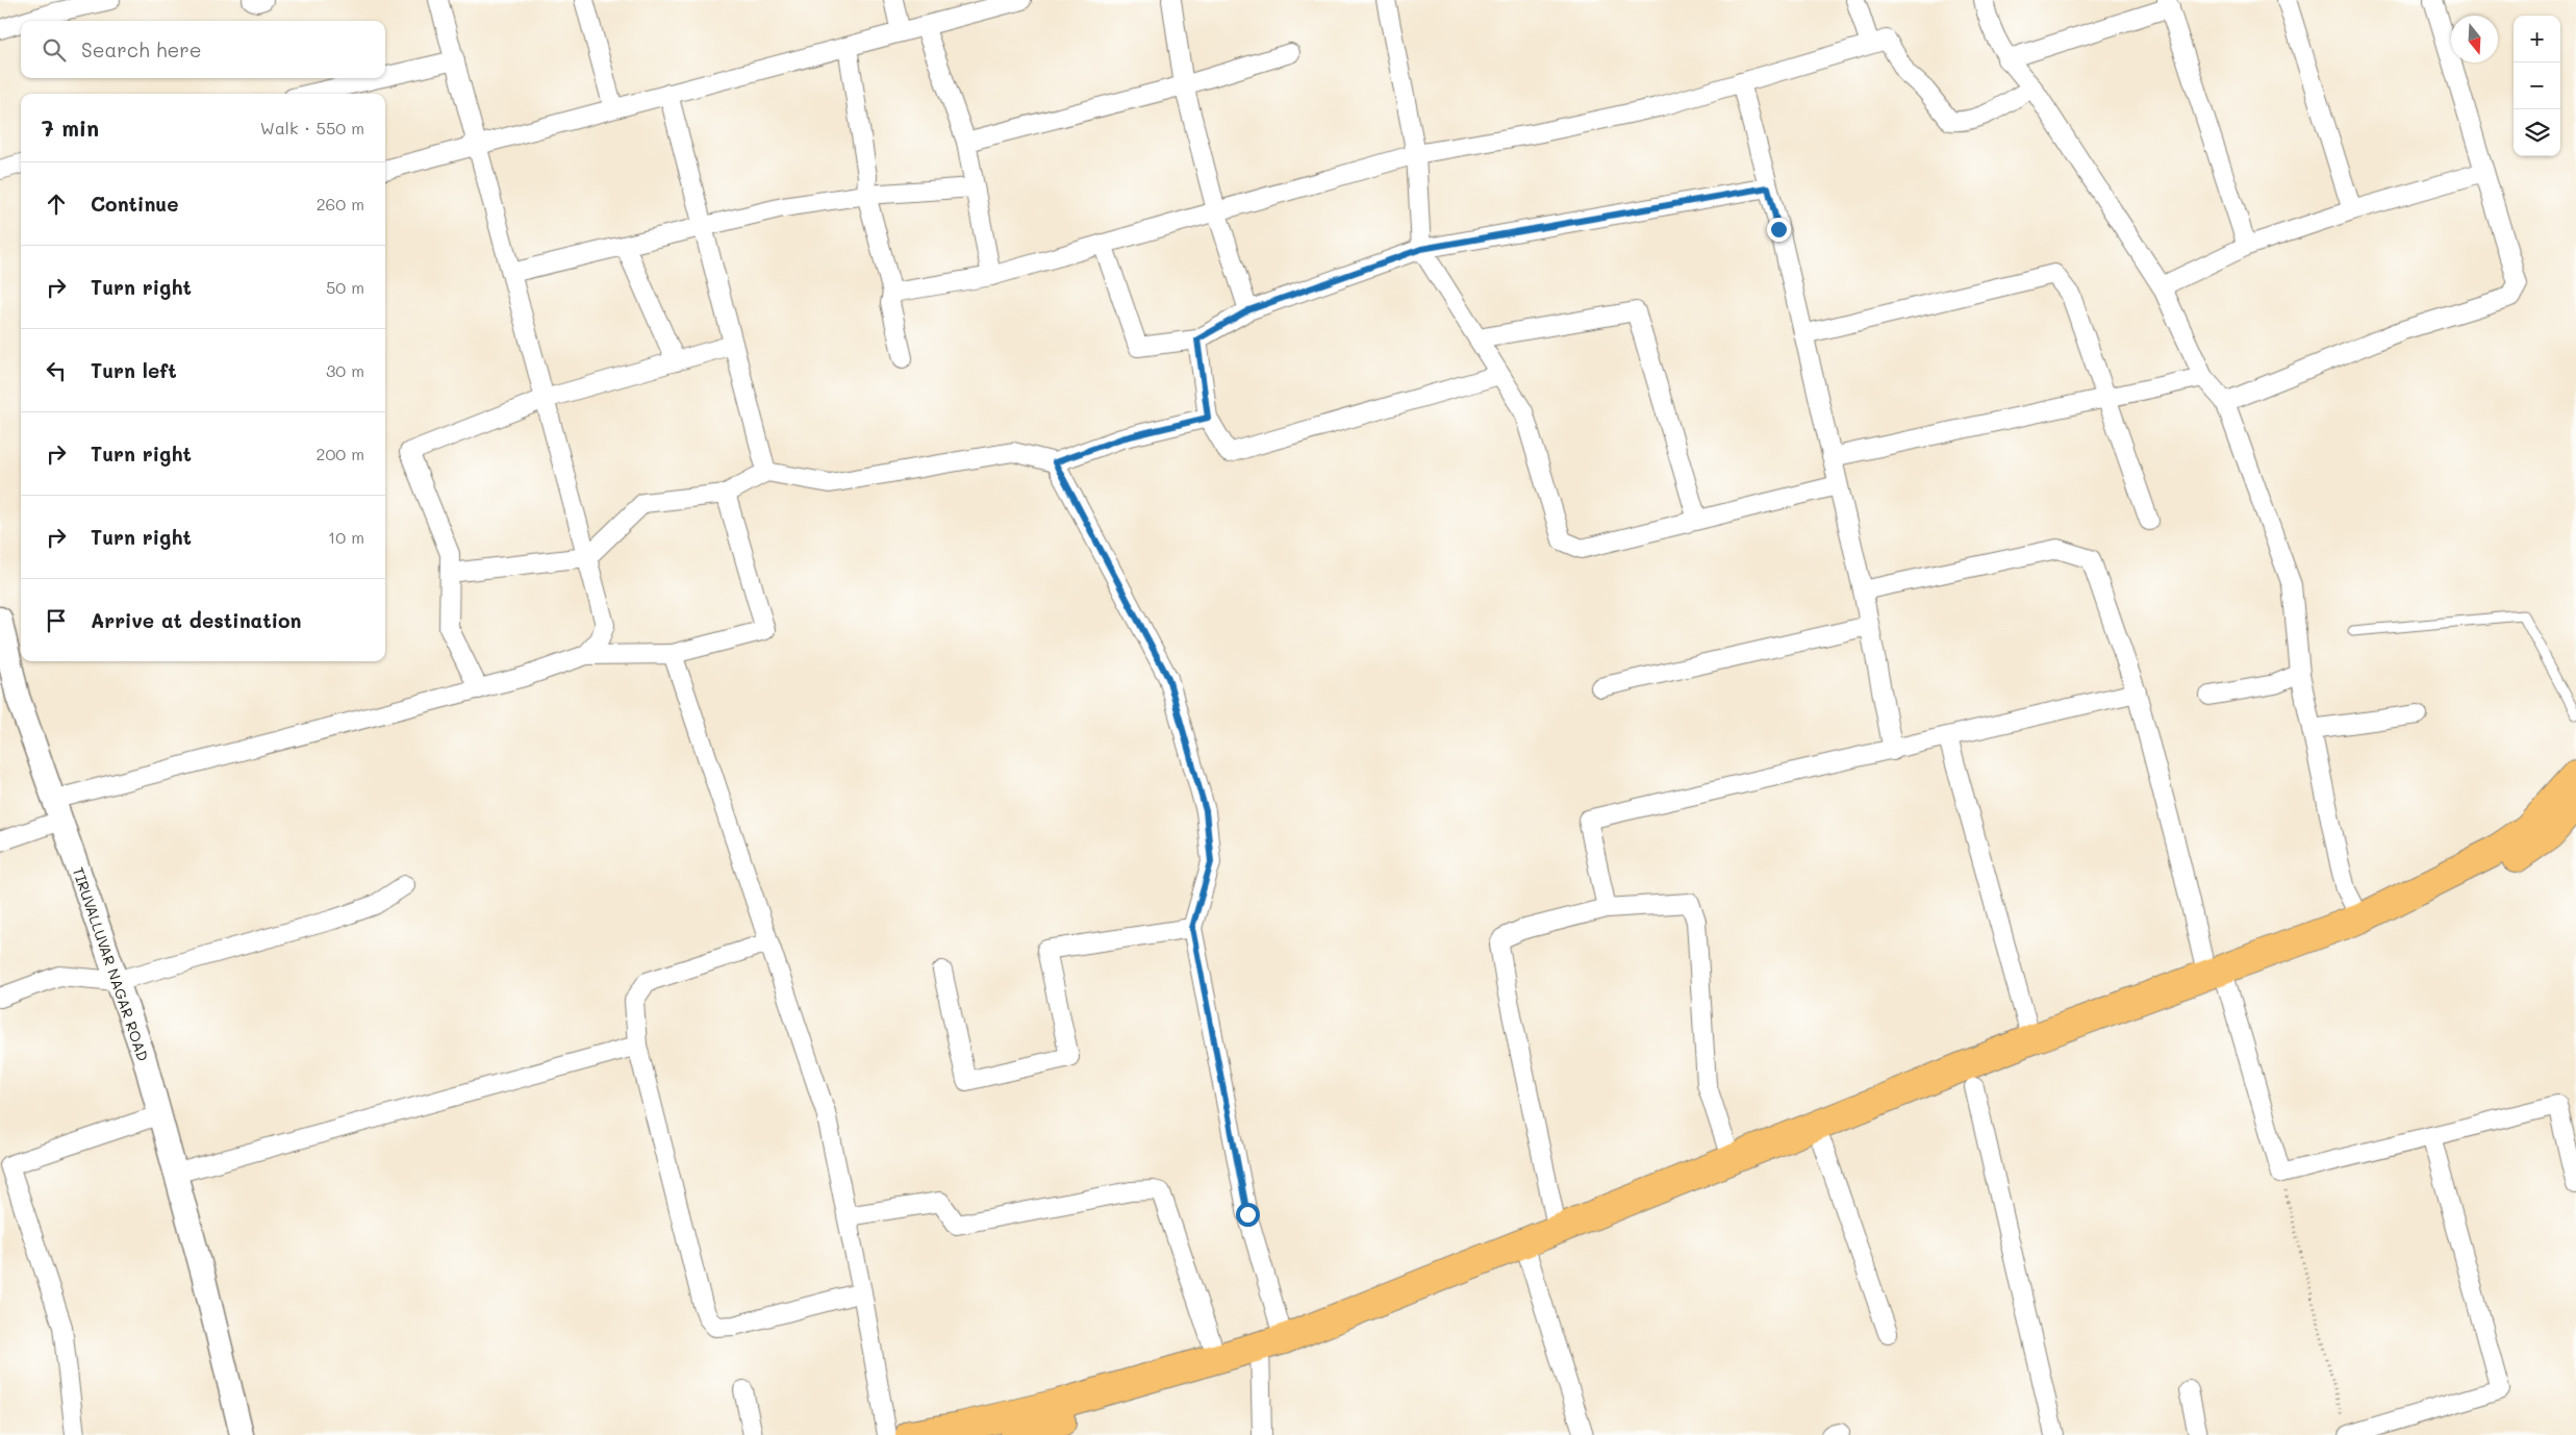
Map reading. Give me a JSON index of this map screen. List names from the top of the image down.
{
  "streets": {
    "street": ["TIRUVALLUVAR NAGAR ROAD"]
  },
  "north": "bottom",
  "page": {
    "map_buttons": ["+", "−"],
    "search": "Search here",
    "heading": ["7 min", "Walk · 550 m"],
    "list": [
      ["Continue", "260 m"],
      ["Turn right", "50 m"],
      ["Turn left", "30 m"],
      ["Turn right", "200 m"],
      ["Turn right", "10 m"],
      "Arrive at destination"
    ]
  }
}
